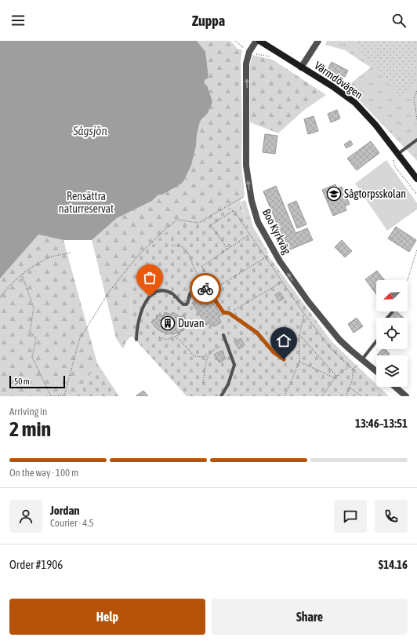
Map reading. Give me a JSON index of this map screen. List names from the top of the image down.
{
  "streets": {
    "main road": ["Värmdövägen"],
    "street": ["Boo Kyrkväg"]
  },
  "one_way": ["Boo Kyrkväg"],
  "water": ["Sågsjön"],
  "parks": ["Rensättra naturreservat"],
  "places": {
    "school or university": ["Sågtorpsskolan"],
    "building": ["Duvan"]
  },
  "scale_bar": "50 m",
  "north": "bottom left",
  "page": {
    "header": "Zuppa",
    "scale": "50 m",
    "heading": ["2 min", "Arriving in", "13:46–13:51"],
    "panel": [
      "Jordan",
      "Courier · 4.5",
      "Order #1906",
      "$14.16"
    ],
    "bar": "On the way · 100 m",
    "buttons": ["Help", "Share"]
  }
}
